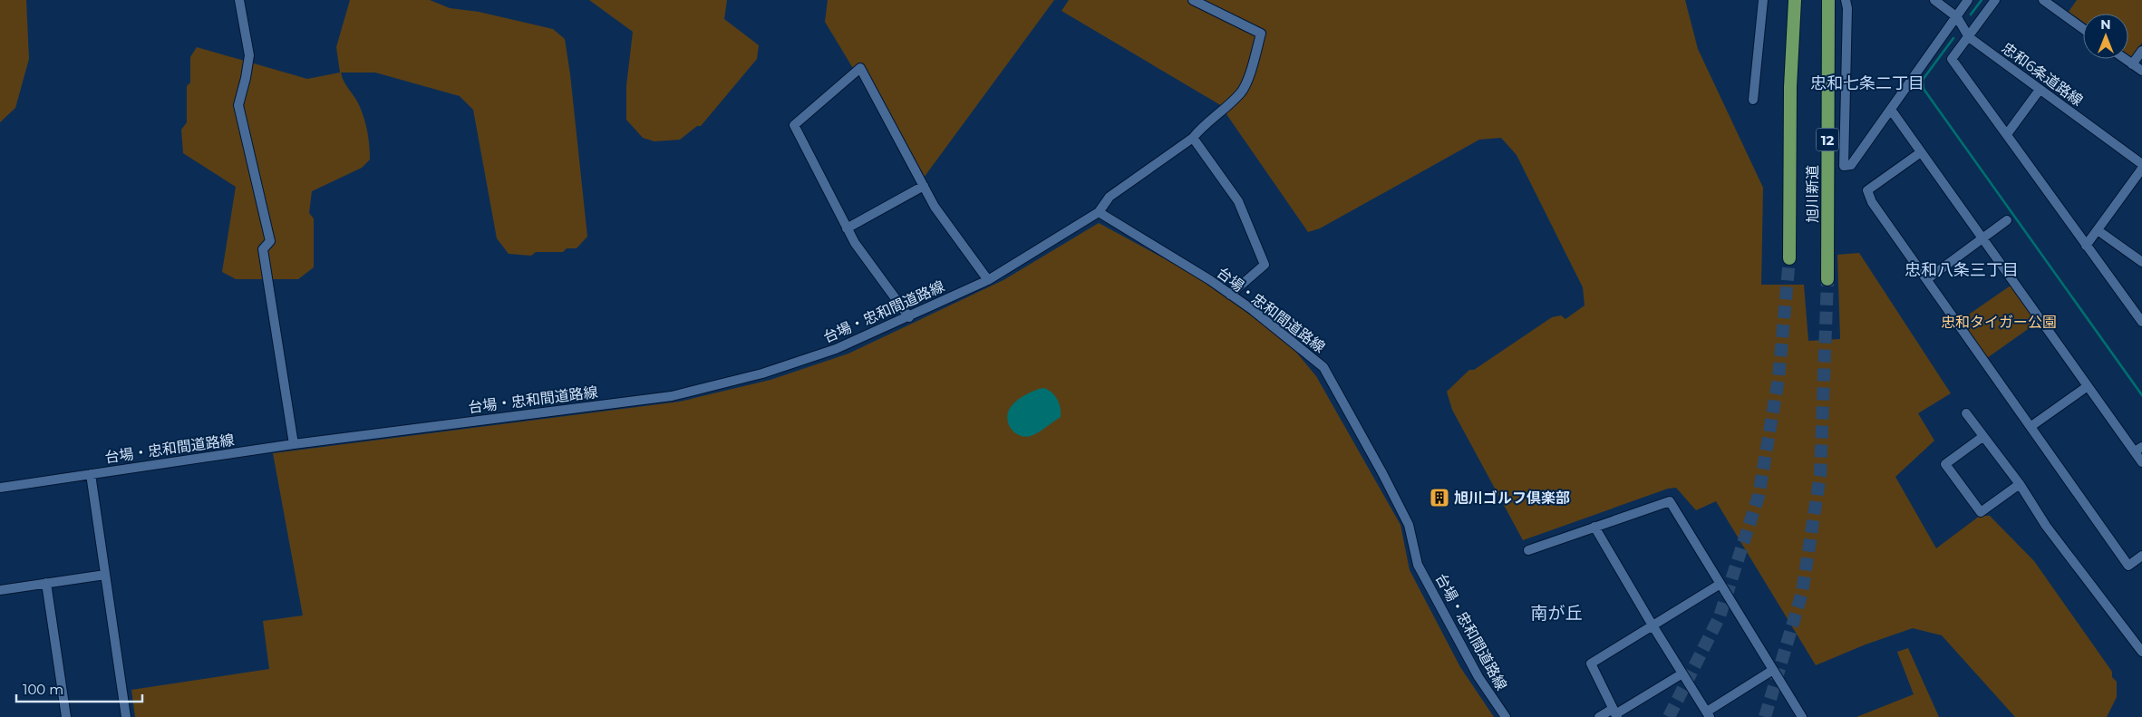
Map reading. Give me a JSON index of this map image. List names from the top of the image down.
{
  "streets": {
    "highway": ["12", "旭川新道"],
    "street": ["忠和6条道路線", "台場・忠和間道路線"]
  },
  "districts": ["忠和七条二丁目", "忠和八条三丁目", "南が丘"],
  "parks": ["忠和タイガー公園"],
  "places": {
    "building": ["旭川ゴルフ倶楽部"]
  },
  "scale_bar": "100 m",
  "north": "top"
}
